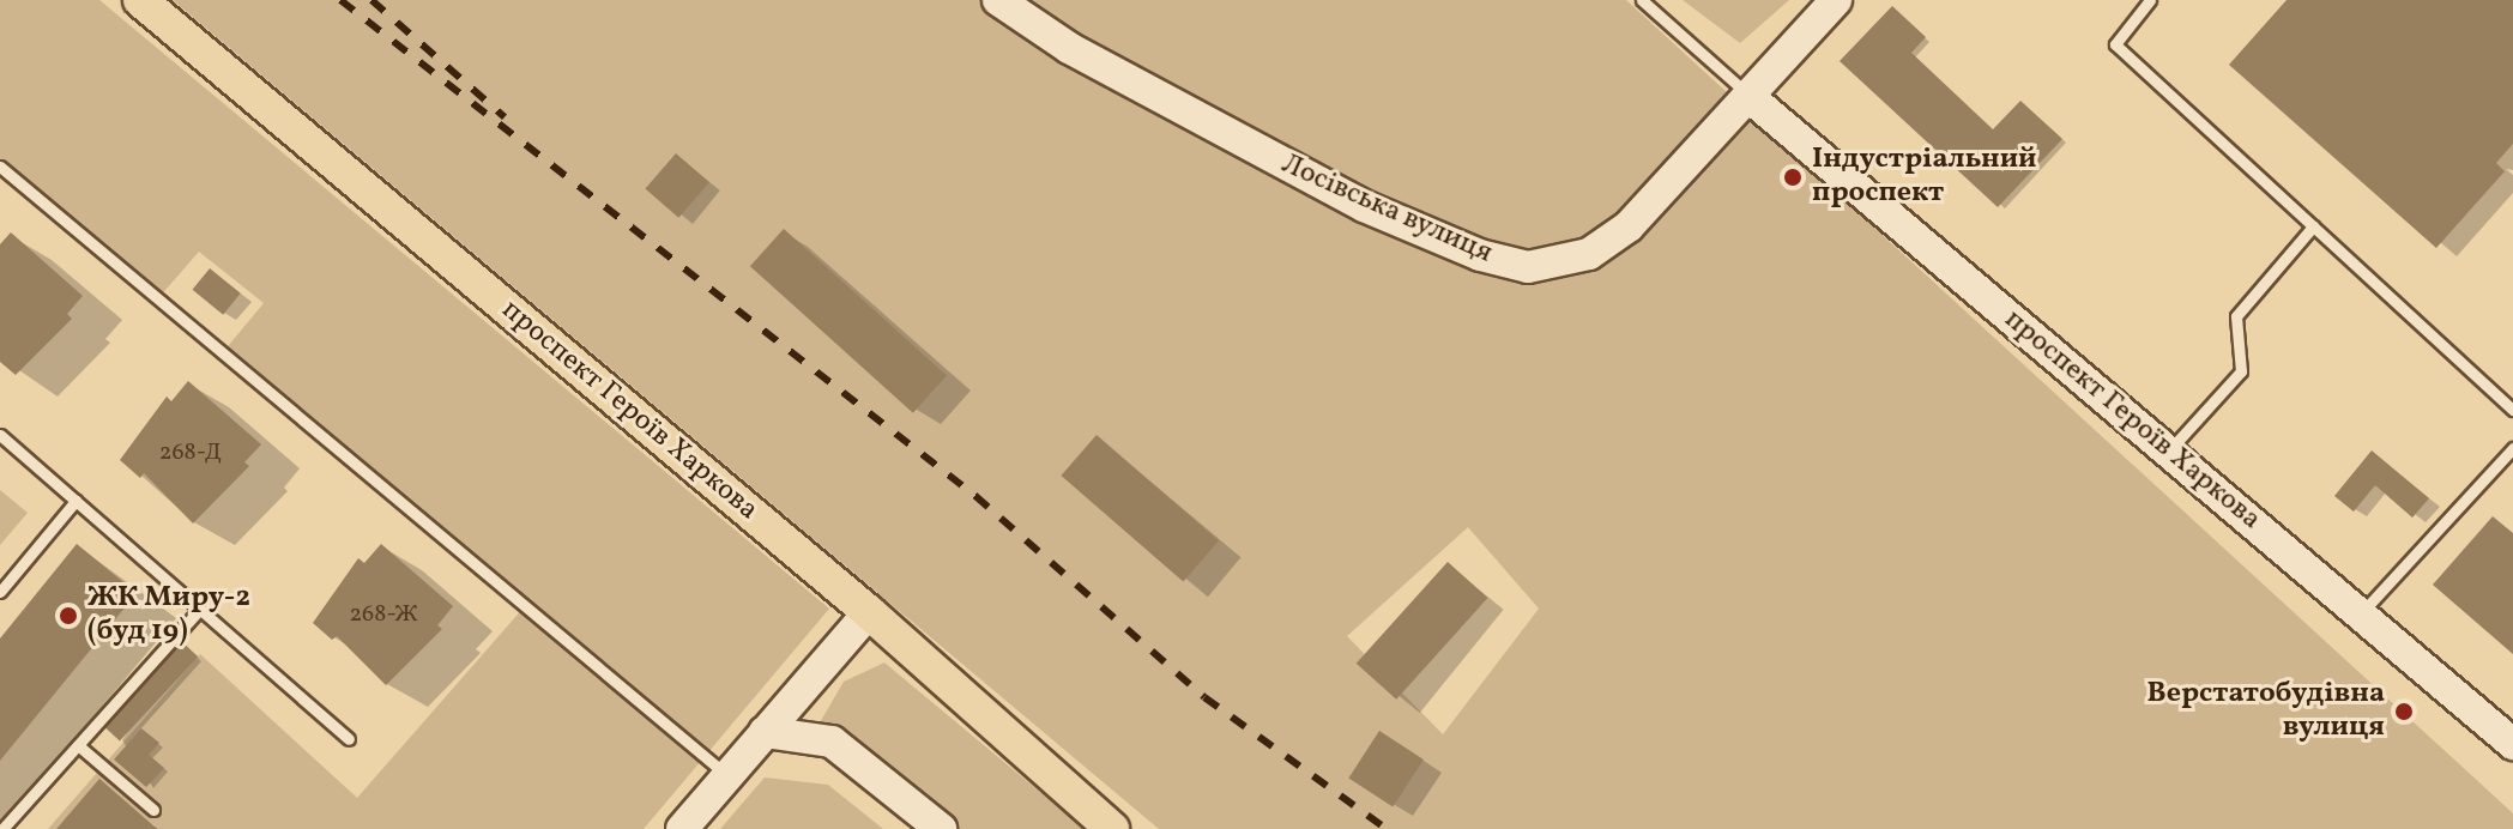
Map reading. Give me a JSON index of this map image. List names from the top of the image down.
{
  "streets": {
    "main road": ["проспект Героїв Харкова"],
    "street": ["Лосівська вулиця"]
  },
  "crossings": [
    ["Лосівська вулиця", "проспект Героїв Харкова"]
  ],
  "places": ["Індустріальний проспект", "ЖК Миру-2 (буд 19)", "Верстатобудівна вулиця"],
  "house_numbers": ["268-Д", "268-Ж"]
}
